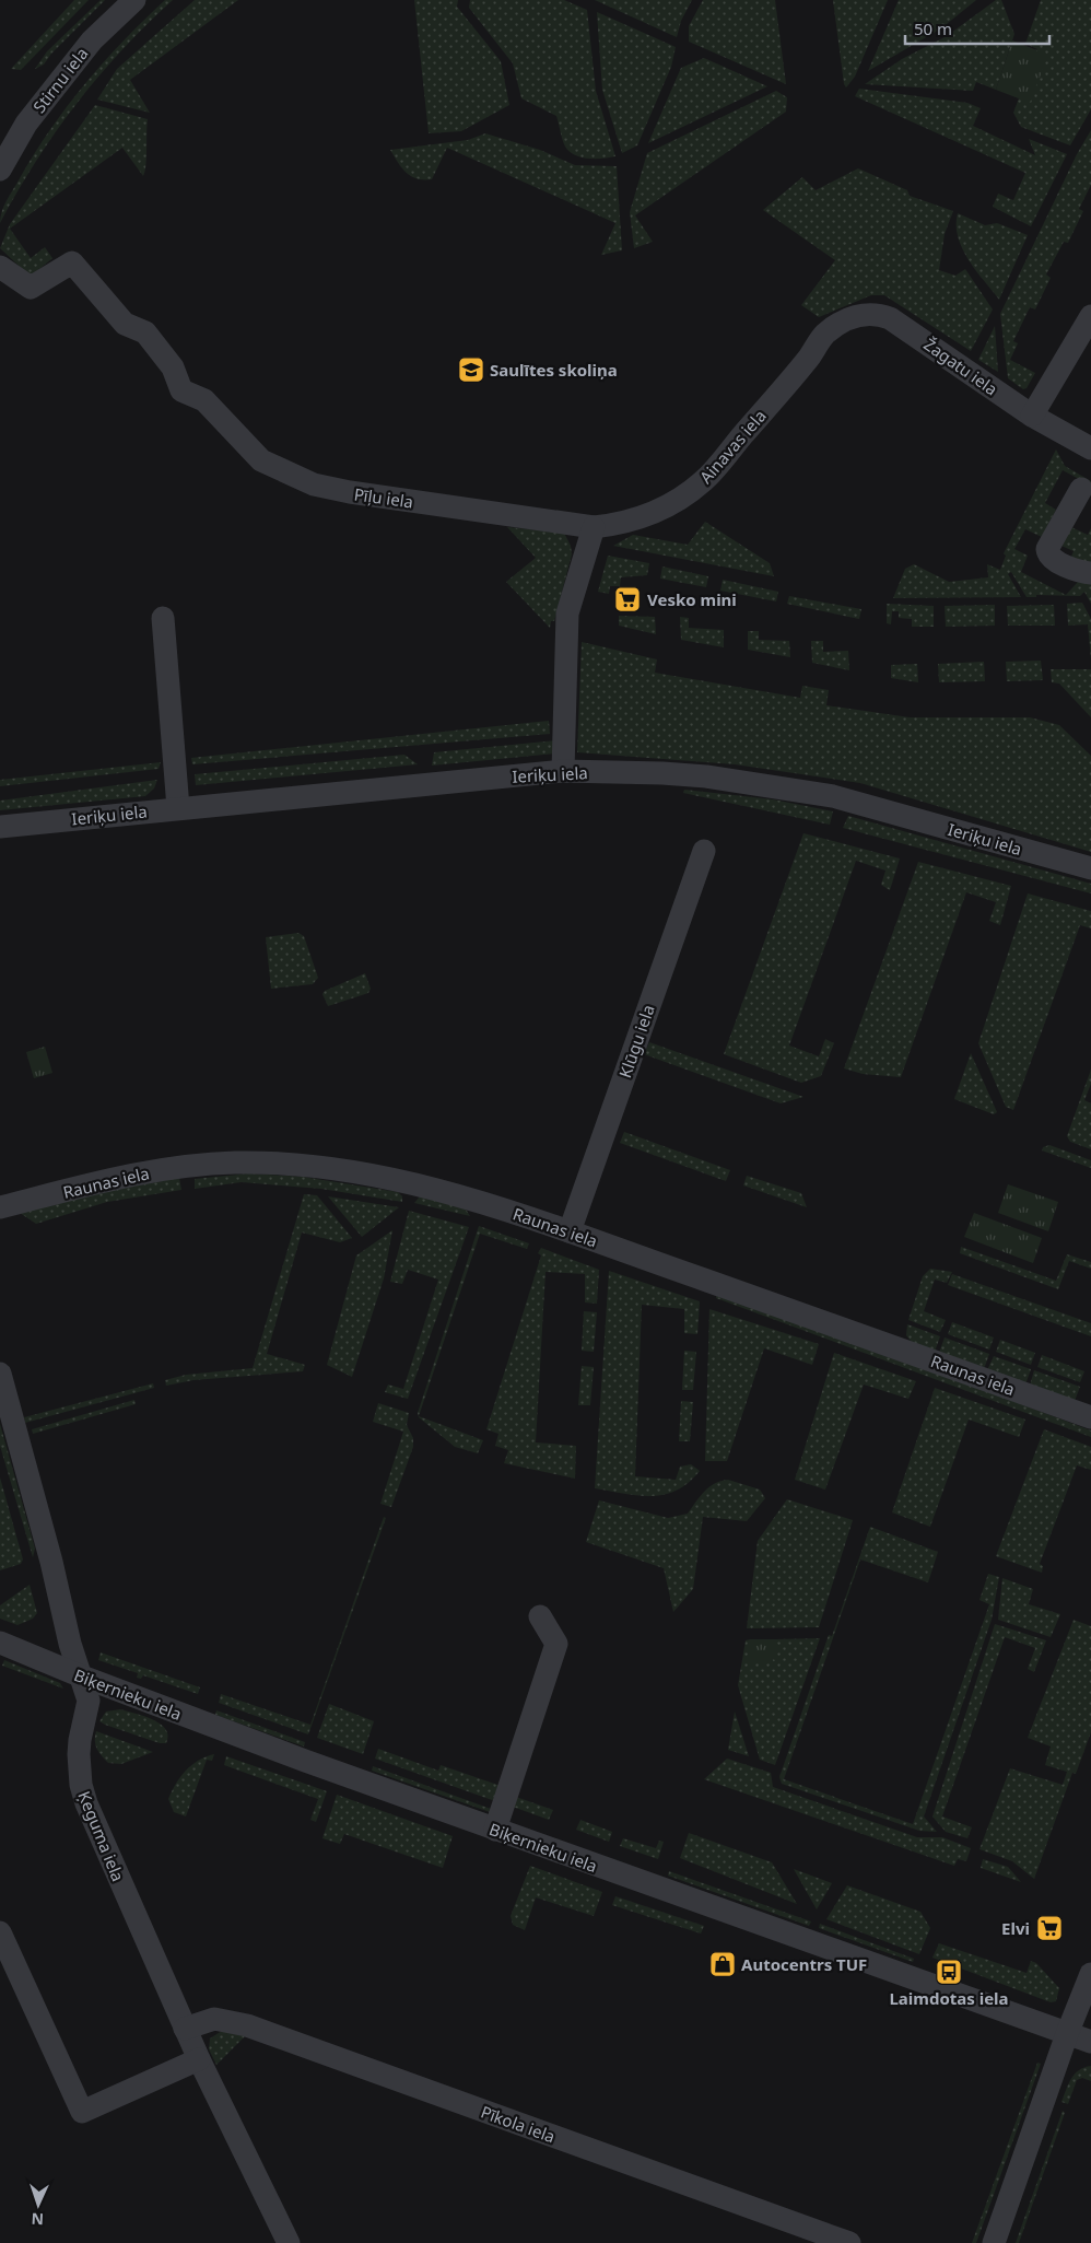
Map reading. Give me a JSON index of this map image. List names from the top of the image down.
{
  "streets": {
    "street": [
      "Stirnu iela",
      "Žagatu iela",
      "Ainavas iela",
      "Pīļu iela",
      "Ieriķu iela",
      "Klūgu iela",
      "Raunas iela",
      "Biķernieku iela",
      "Ķeguma iela",
      "Pīkola iela"
    ]
  },
  "crossings": [
    ["Žagatu iela", "Ainavas iela"],
    ["Ainavas iela", "Pīļu iela"],
    ["Klūgu iela", "Raunas iela"],
    ["Biķernieku iela", "Ķeguma iela"],
    ["Ķeguma iela", "Pīkola iela"]
  ],
  "places": {
    "school or university": ["Saulītes skoliņa"],
    "supermarket": ["Vesko mini", "Elvi"],
    "shop": ["Autocentrs TUF"],
    "bus stop": ["Laimdotas iela"]
  },
  "scale_bar": "50 m",
  "north": "bottom"
}
